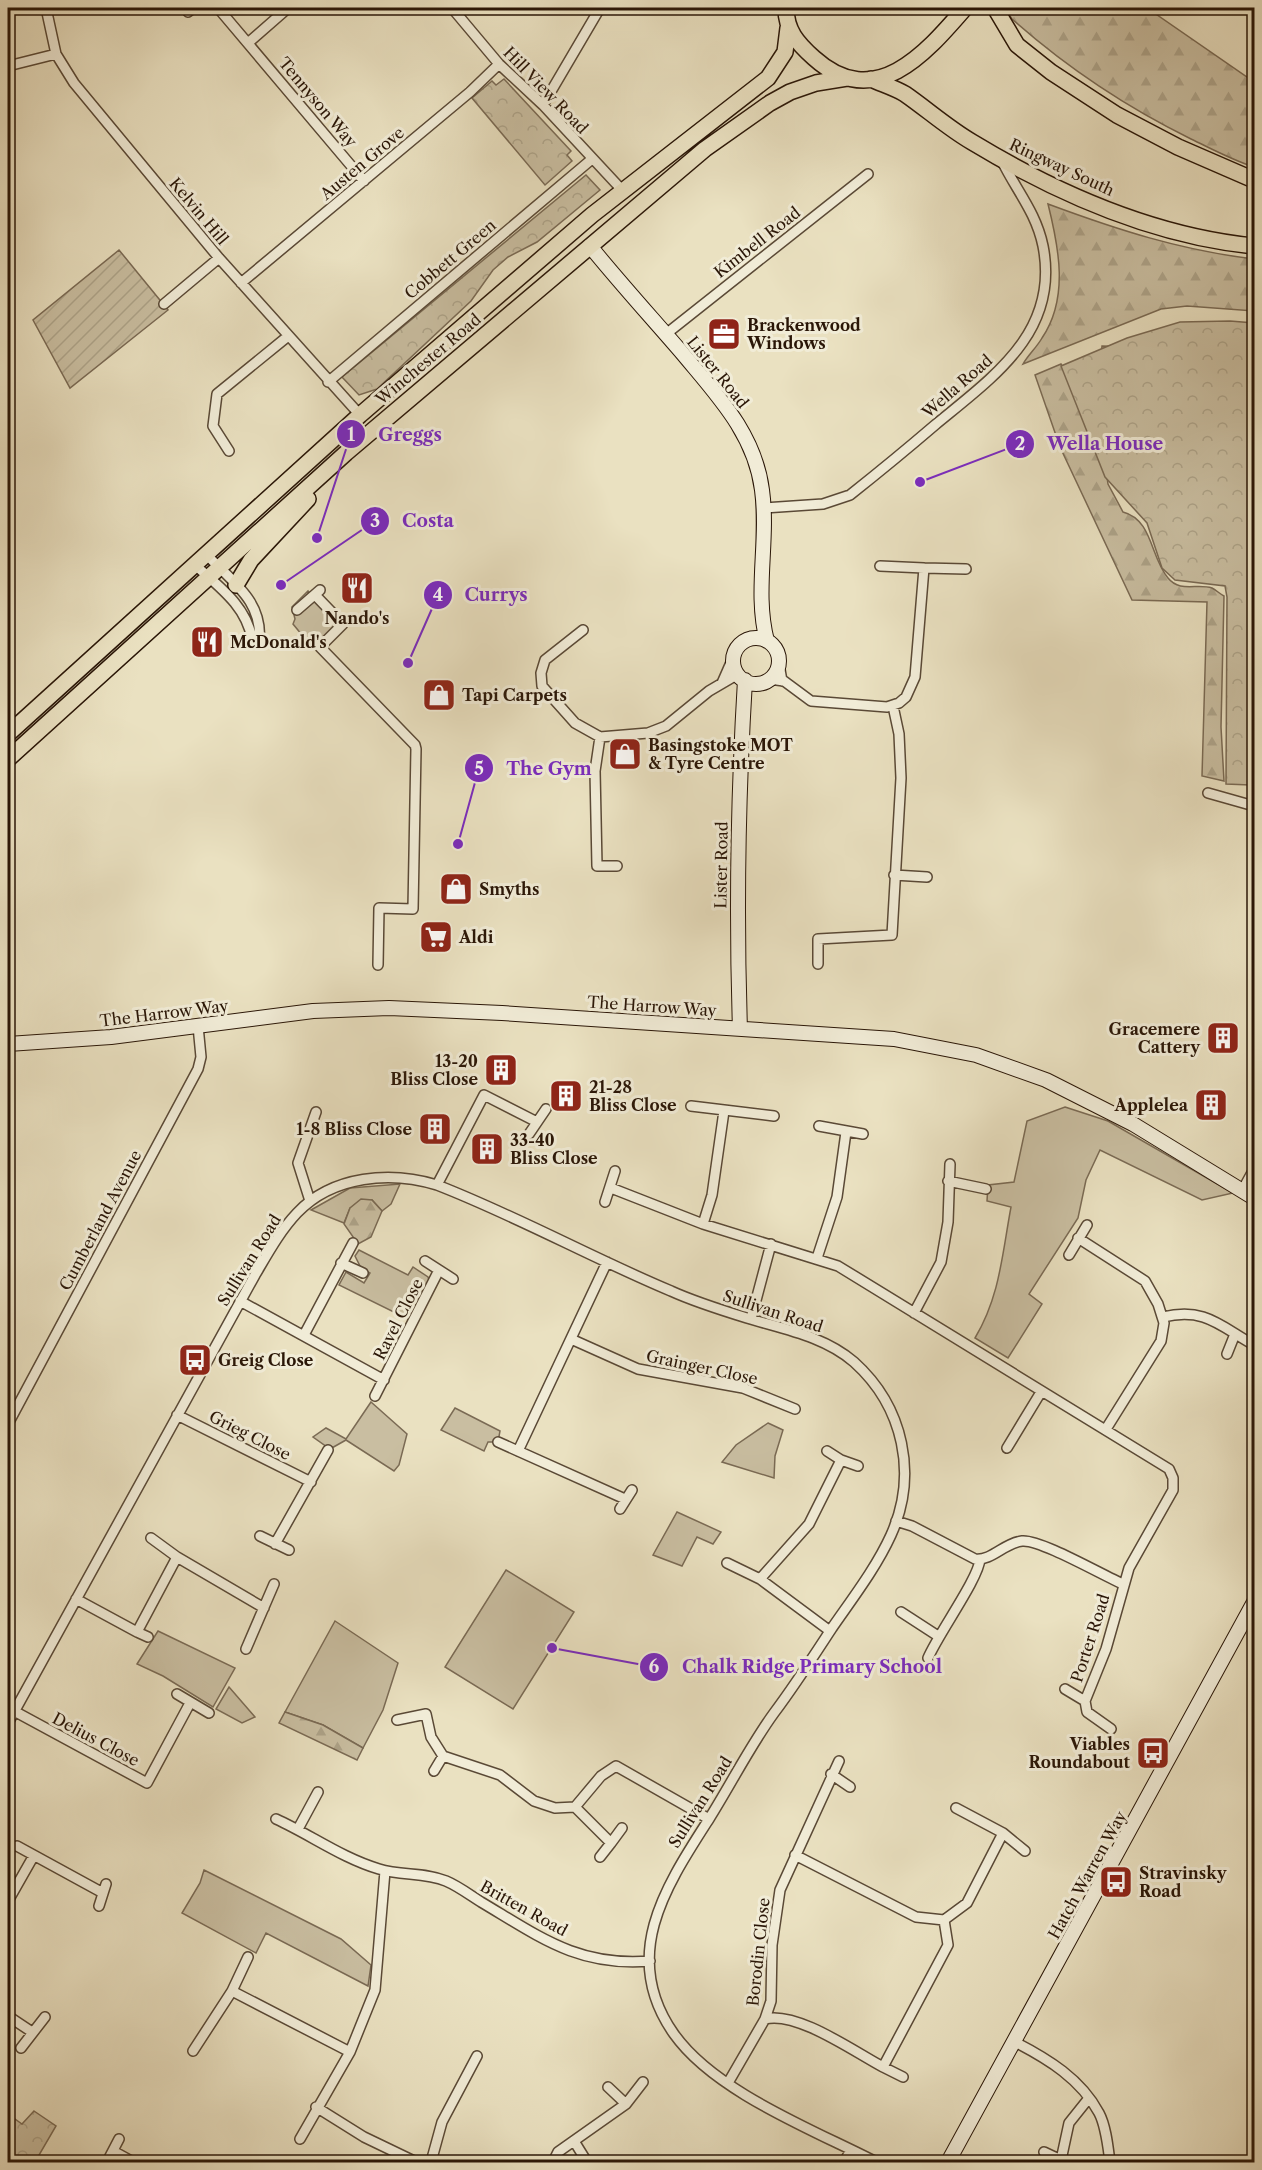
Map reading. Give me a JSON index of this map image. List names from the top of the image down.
{
  "streets": {
    "main road": ["Ringway South", "Winchester Road"],
    "street": [
      "Hill View Road",
      "Tennyson Way",
      "Austen Grove",
      "Kelvin Hill",
      "Kimbell Road",
      "Cobbett Green",
      "Lister Road",
      "Wella Road",
      "The Harrow Way",
      "Cumberland Avenue",
      "Sullivan Road",
      "Ravel Close",
      "Grainger Close",
      "Grieg Close",
      "Porter Road",
      "Delius Close",
      "Hatch Warren Way",
      "Britten Road",
      "Borodin Close"
    ]
  },
  "crossings": [
    ["Hill View Road", "Austen Grove"],
    ["Hill View Road", "Cobbett Green"],
    ["Hill View Road", "Winchester Road"],
    ["Tennyson Way", "Austen Grove"],
    ["Austen Grove", "Kelvin Hill"],
    ["Ringway South", "Wella Road"],
    ["Kelvin Hill", "Cobbett Green"],
    ["Kelvin Hill", "Winchester Road"],
    ["Kimbell Road", "Lister Road"],
    ["Winchester Road", "Lister Road"],
    ["Lister Road", "Wella Road"],
    ["Lister Road", "The Harrow Way"],
    ["The Harrow Way", "Cumberland Avenue"],
    ["Sullivan Road", "Ravel Close"],
    ["Sullivan Road", "Grieg Close"],
    ["Sullivan Road", "Delius Close"],
    ["Sullivan Road", "Britten Road"],
    ["Sullivan Road", "Borodin Close"]
  ],
  "places": {
    "office": ["Brackenwood Windows"],
    "other": [
      "Wella House",
      "Greggs",
      "Costa",
      "Currys",
      "The Gym",
      "Chalk Ridge Primary School"
    ],
    "restaurant": ["Nando's", "McDonald's"],
    "shop": ["Tapi Carpets", "Basingstoke MOT & Tyre Centre", "Smyths"],
    "supermarket": ["Aldi"],
    "building": [
      "Gracemere Cattery",
      "13-20 Bliss Close",
      "21-28 Bliss Close",
      "Applelea",
      "1-8 Bliss Close",
      "33-40 Bliss Close"
    ],
    "bus stop": ["Greig Close", "Viables Roundabout", "Stravinsky Road"]
  }
}
